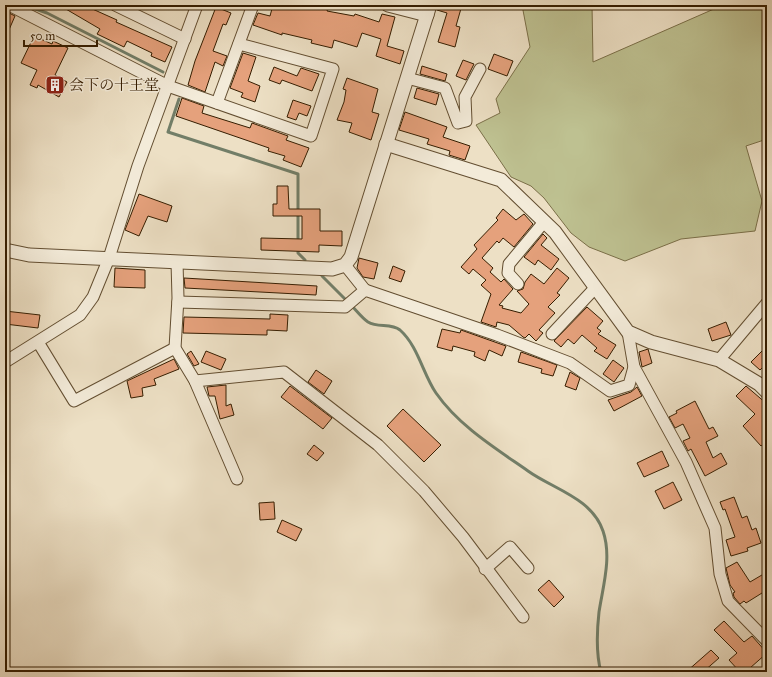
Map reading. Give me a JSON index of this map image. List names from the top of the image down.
{
  "places": {
    "building": ["会下の十王堂"]
  },
  "scale_bar": "50 m"
}
